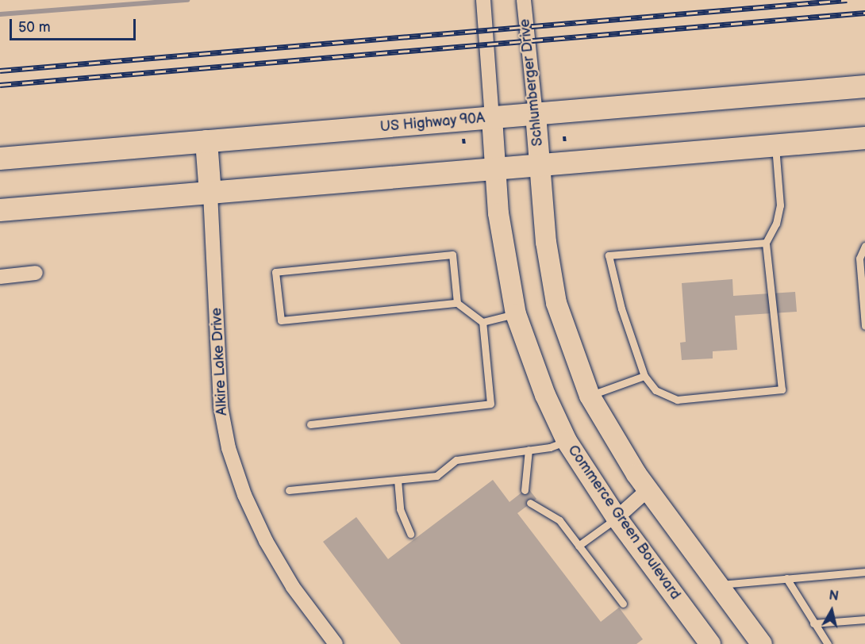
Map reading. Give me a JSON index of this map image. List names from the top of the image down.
{
  "streets": {
    "main road": ["US Highway 90A"],
    "street": ["Schlumberger Drive", "Alkire Lake Drive", "Commerce Green Boulevard"]
  },
  "crossings": [
    ["Schlumberger Drive", "US Highway 90A"],
    ["US Highway 90A", "Commerce Green Boulevard"]
  ],
  "scale_bar": "50 m",
  "north": "top"
}
